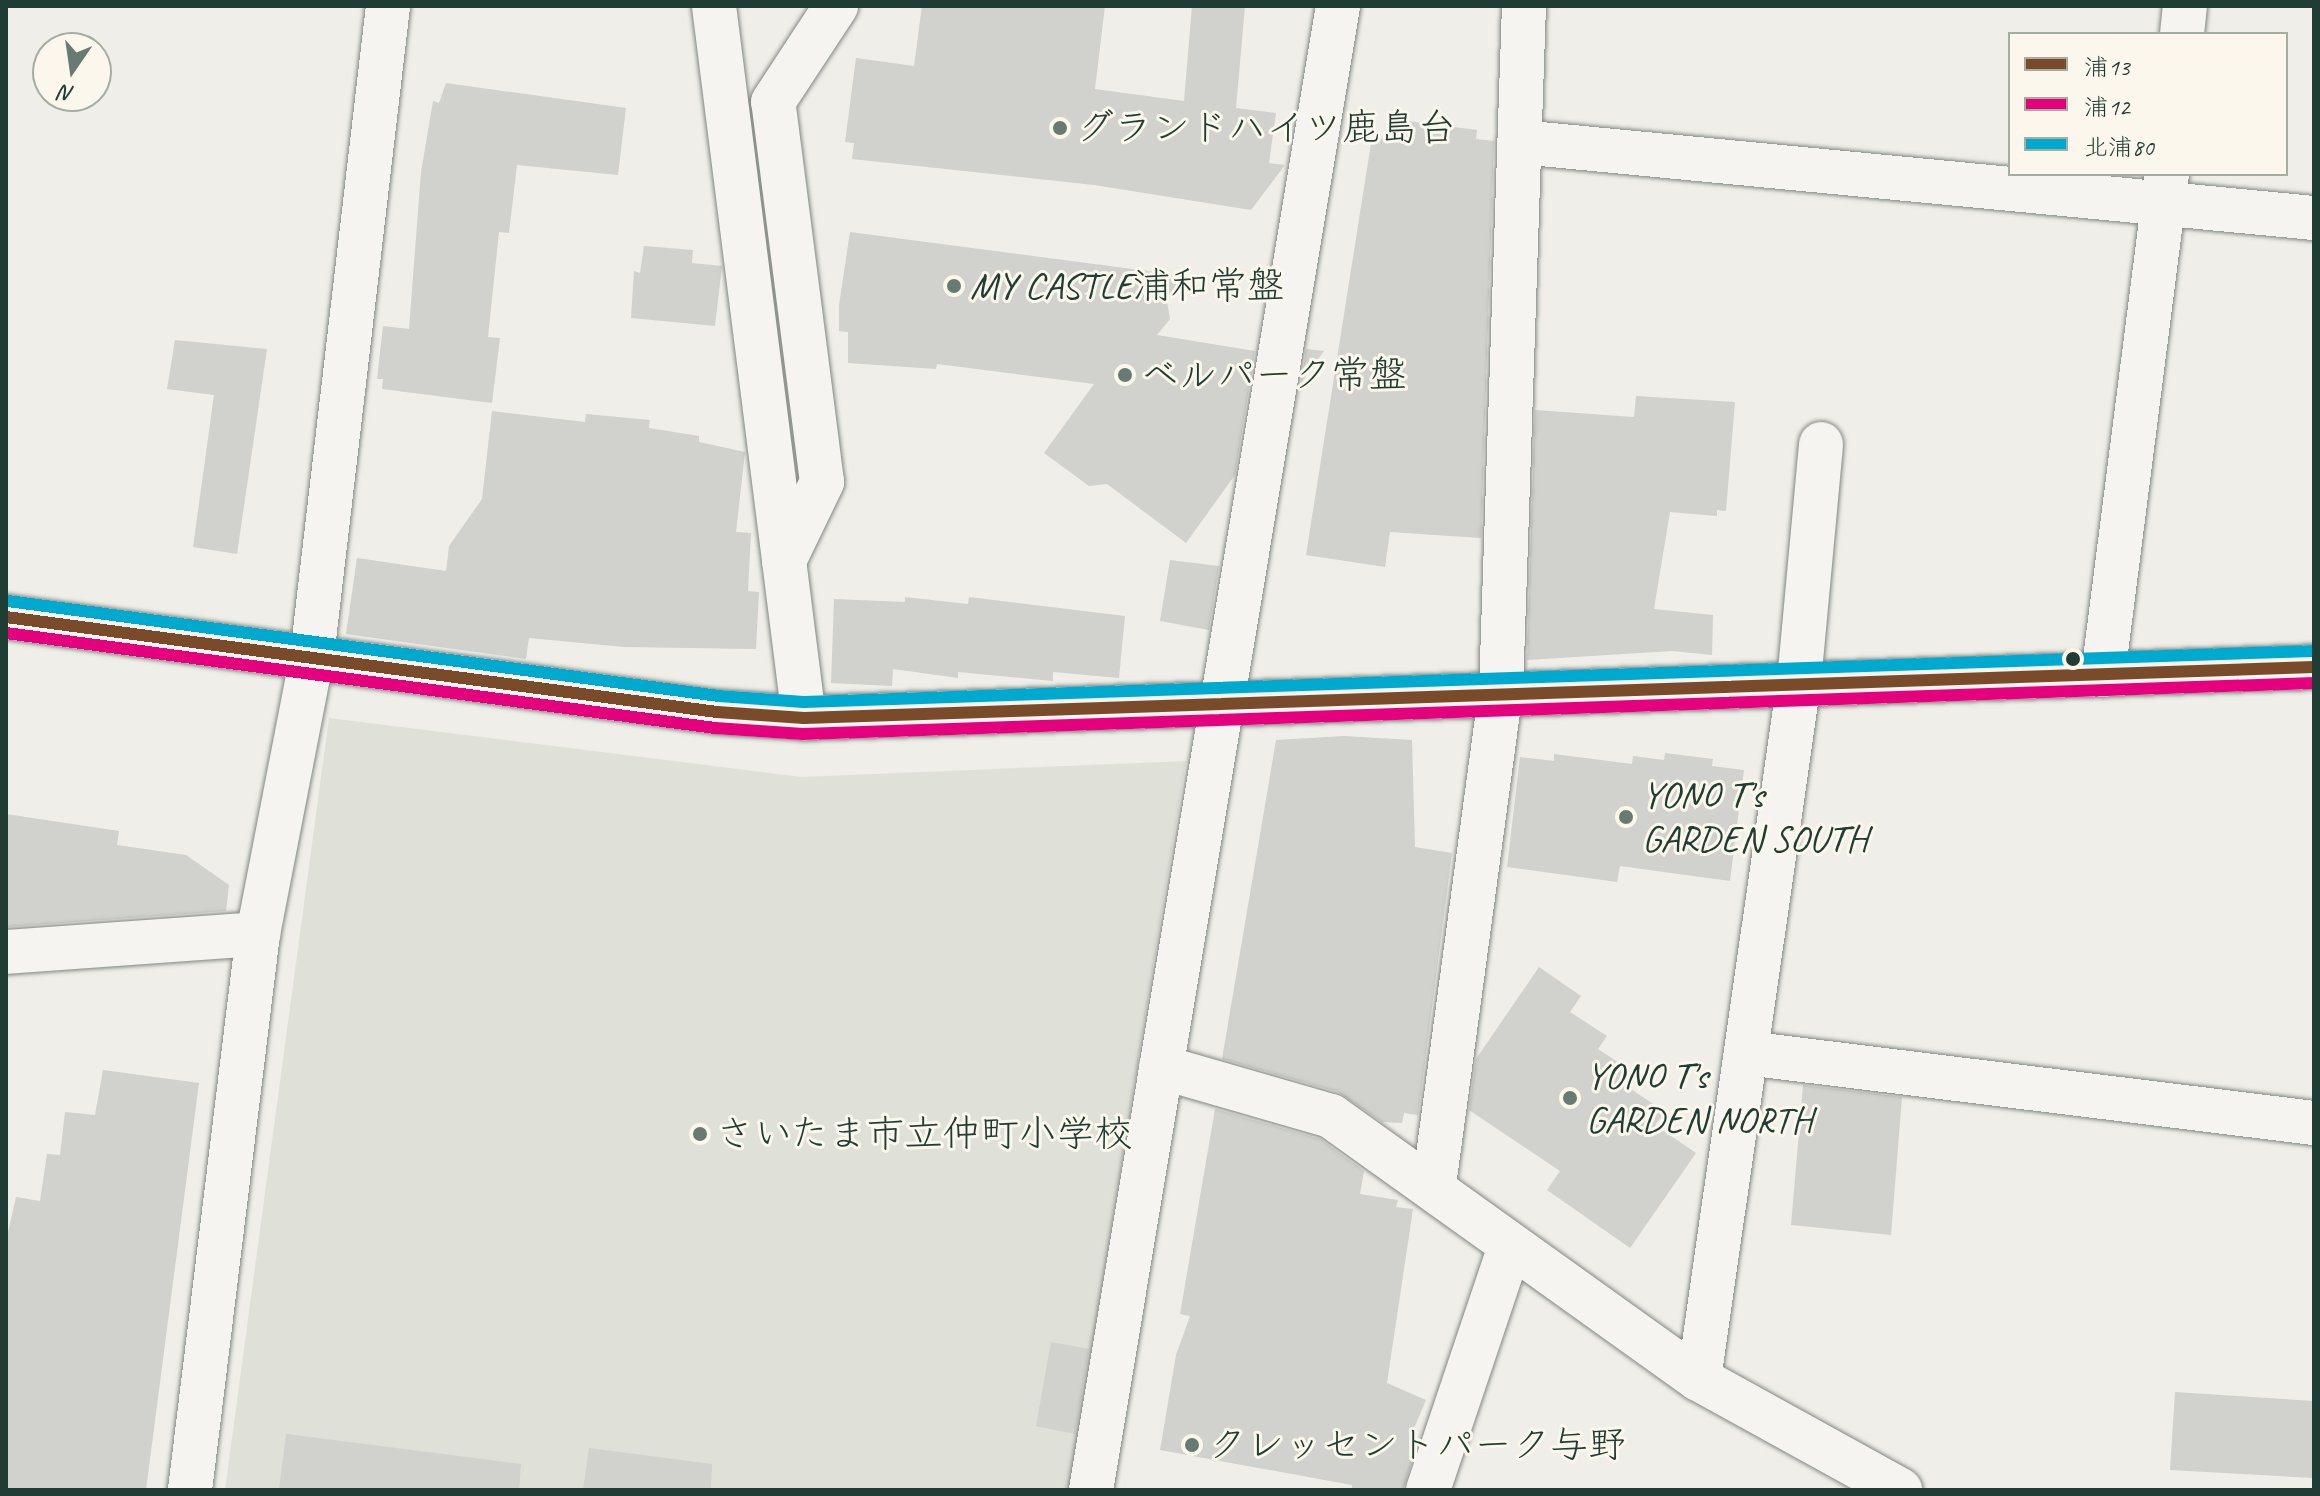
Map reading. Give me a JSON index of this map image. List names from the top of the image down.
{
  "places": [
    "グランドハイツ鹿島台",
    "MY CASTLE浦和常盤",
    "ベルパーク常盤",
    "YONO T's GARDEN SOUTH",
    "YONO T's GARDEN NORTH",
    "さいたま市立仲町小学校",
    "クレッセントパーク与野"
  ],
  "lines": ["transit line 北浦80", "transit line 浦13", "transit line 浦12"],
  "legend": ["浦13", "浦12", "北浦80"],
  "north": "bottom"
}
